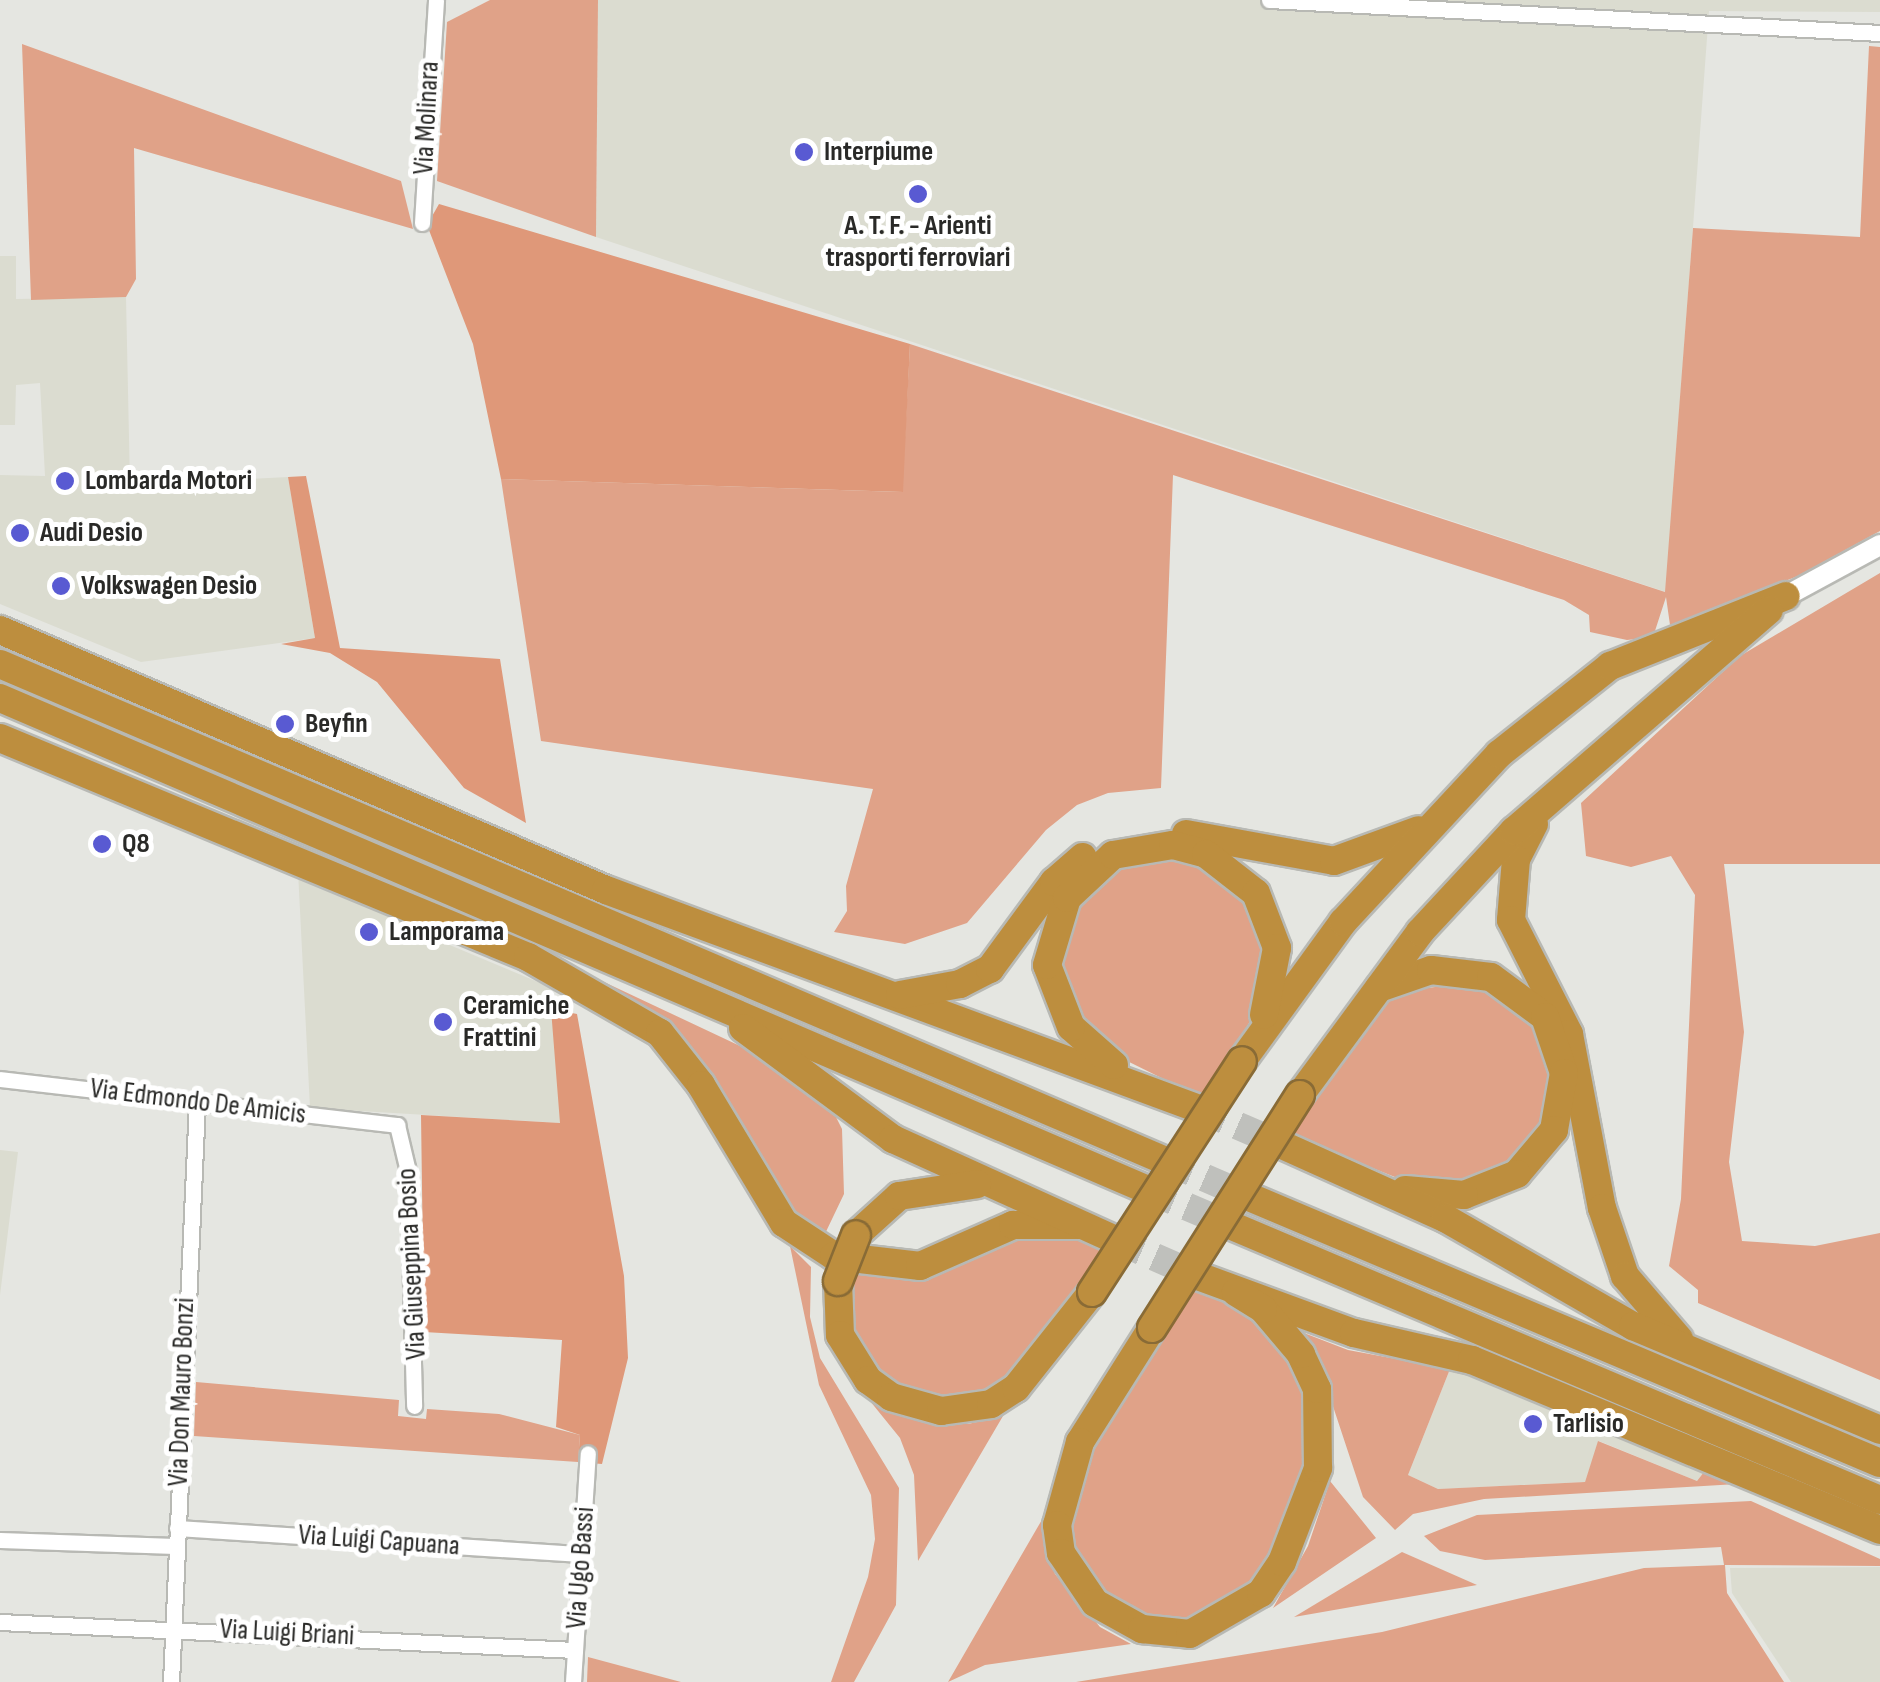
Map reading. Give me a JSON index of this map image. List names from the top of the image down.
{
  "streets": {
    "street": [
      "Via Molinara",
      "Via Edmondo De Amicis",
      "Via Giuseppina Bosio",
      "Via Don Mauro Bonzi",
      "Via Luigi Capuana",
      "Via Ugo Bassi",
      "Via Luigi Briani"
    ]
  },
  "crossings": [
    ["Via Edmondo De Amicis", "Via Giuseppina Bosio"],
    ["Via Edmondo De Amicis", "Via Don Mauro Bonzi"],
    ["Via Don Mauro Bonzi", "Via Luigi Capuana"],
    ["Via Don Mauro Bonzi", "Via Luigi Briani"],
    ["Via Luigi Capuana", "Via Ugo Bassi"],
    ["Via Ugo Bassi", "Via Luigi Briani"]
  ],
  "places": [
    "Interpiume",
    "A. T. F. - Arienti trasporti ferroviari",
    "Lombarda Motori",
    "Audi Desio",
    "Volkswagen Desio",
    "Beyfin",
    "Q8",
    "Lamporama",
    "Ceramiche Frattini",
    "Tarlisio"
  ]
}
